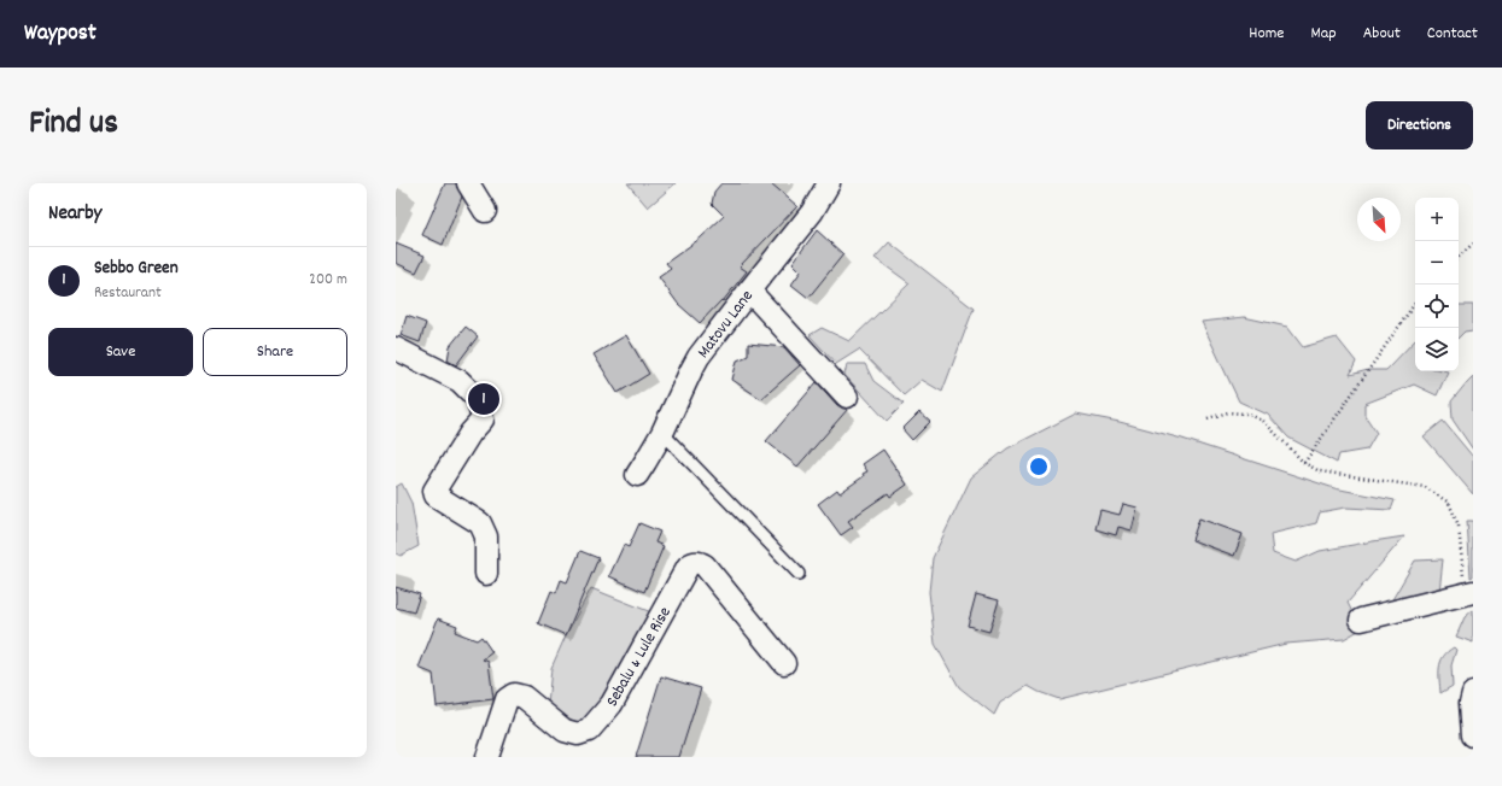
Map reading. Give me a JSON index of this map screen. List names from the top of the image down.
{
  "streets": {
    "street": ["Matovu Lane", "Sebalu & Lule Rise"]
  },
  "north": "bottom right",
  "page": {
    "header": "Waypost",
    "nav": [
      "Home",
      "Map",
      "About",
      "Contact"
    ],
    "title": "Find us",
    "buttons": [
      "Directions",
      ["Save", "Share"]
    ],
    "heading": "Nearby",
    "map_buttons": ["+", "−"],
    "list": [
      {
        "mark": "1",
        "name": "Sebbo Green",
        "note": "Restaurant",
        "value": "200 m"
      }
    ],
    "pins": "1"
  }
}
